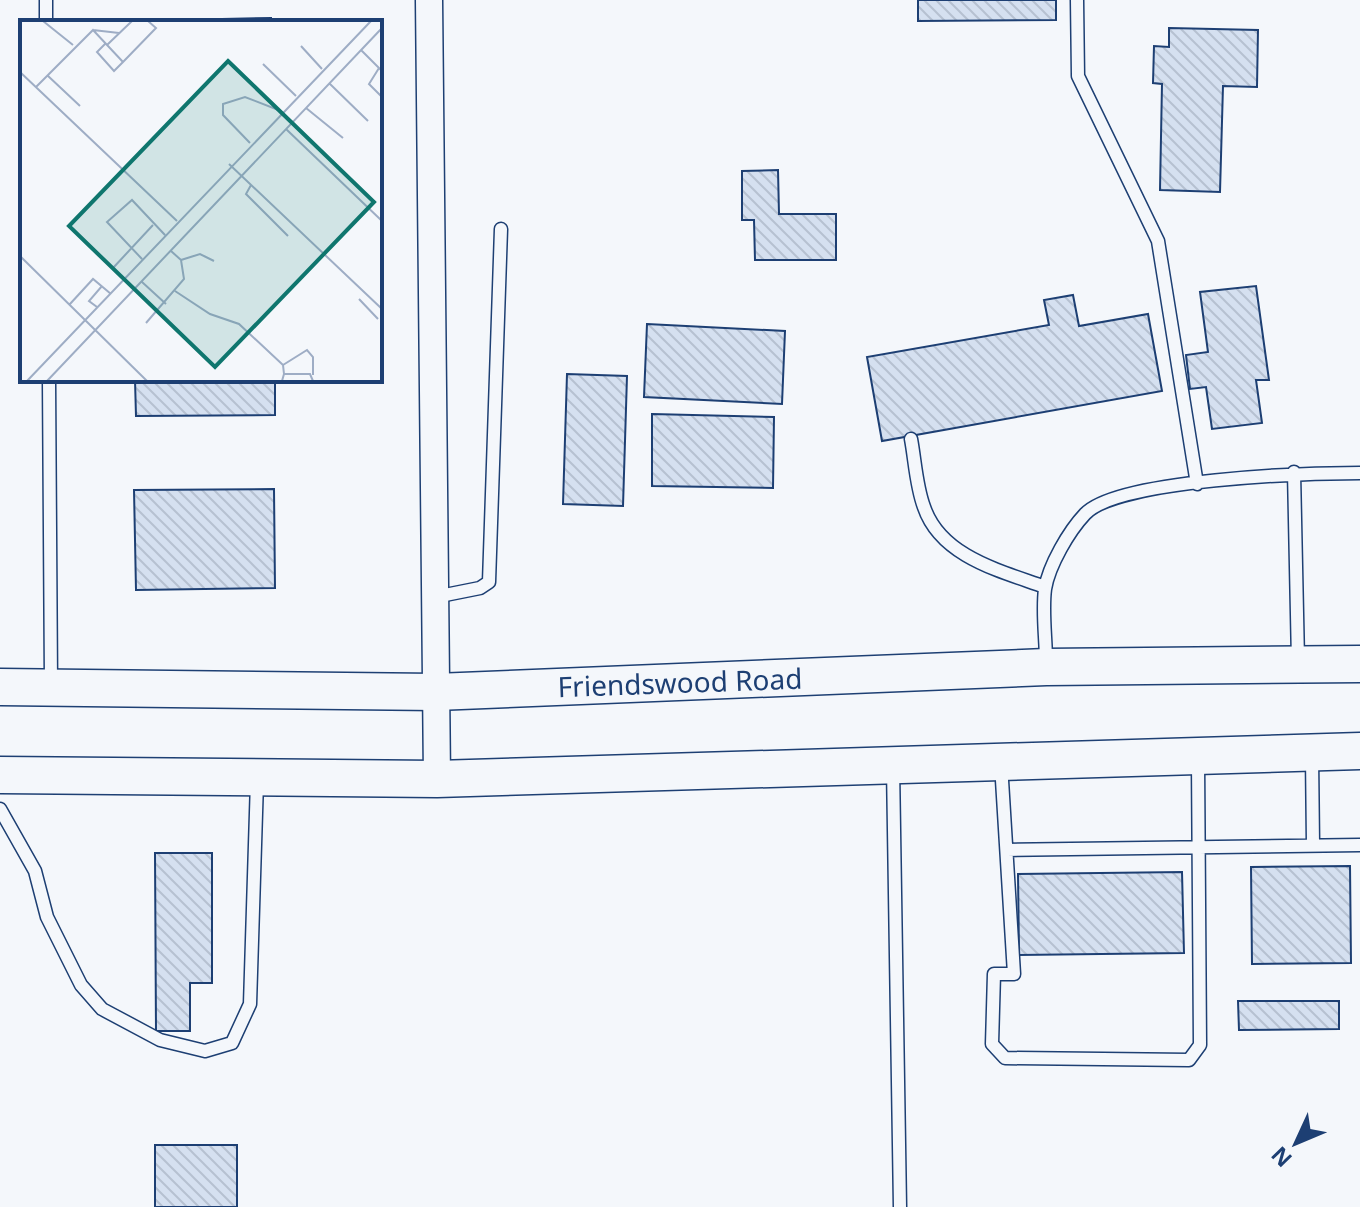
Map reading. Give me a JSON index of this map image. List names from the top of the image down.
{
  "streets": {
    "main road": ["Friendswood Road"]
  },
  "north": "bottom left"
}
